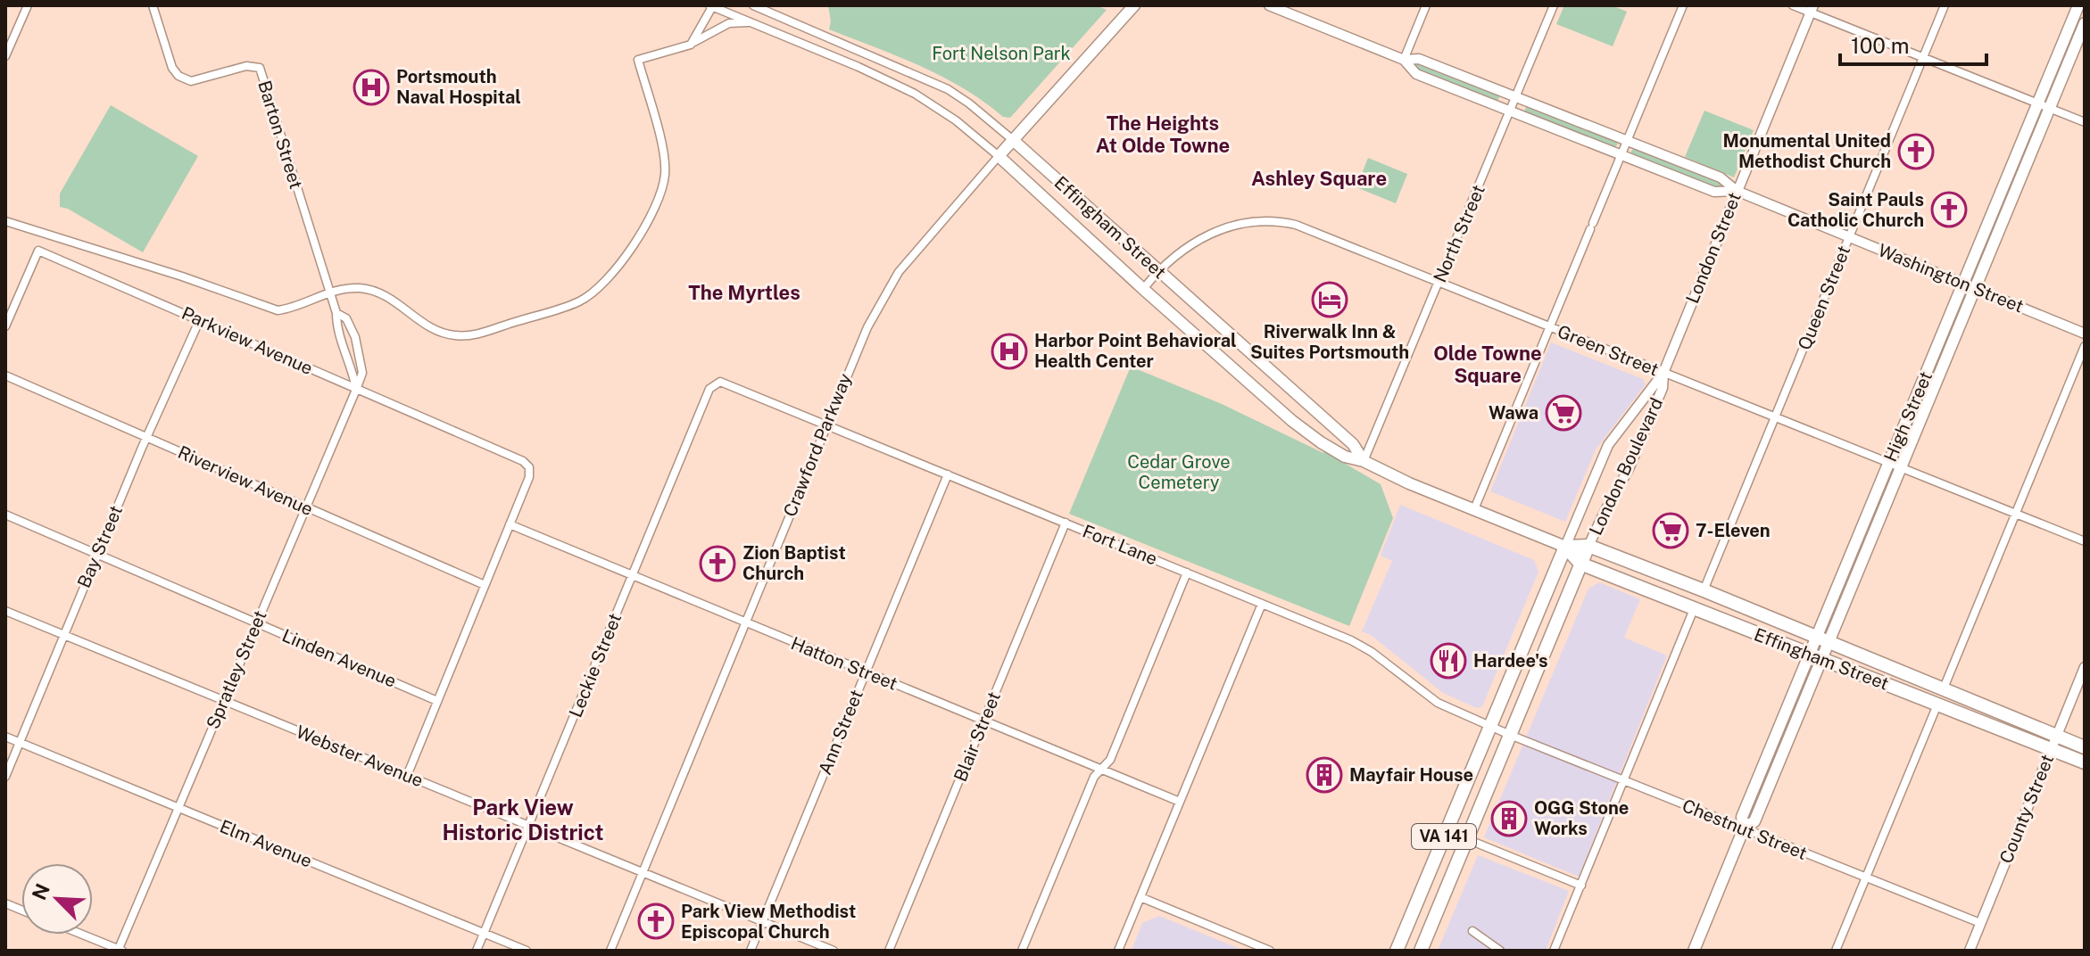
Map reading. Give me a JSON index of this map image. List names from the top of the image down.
{
  "streets": {
    "main road": [
      "Effingham Street",
      "High Street",
      "Crawford Parkway",
      "London Boulevard",
      "VA 141"
    ],
    "street": [
      "Barton Street",
      "North Street",
      "London Street",
      "Washington Street",
      "Queen Street",
      "Parkview Avenue",
      "Green Street",
      "Riverview Avenue",
      "Fort Lane",
      "Bay Street",
      "Linden Avenue",
      "Hatton Street",
      "Leckie Street",
      "Spratley Street",
      "Ann Street",
      "Blair Street",
      "Webster Avenue",
      "County Street",
      "Chestnut Street",
      "Elm Avenue"
    ]
  },
  "crossings": [
    ["Barton Street", "Parkview Avenue"],
    ["Barton Street", "Spratley Street"],
    ["Effingham Street", "North Street"],
    ["Effingham Street", "Queen Street"],
    ["Effingham Street", "Green Street"],
    ["Effingham Street", "High Street"],
    ["Effingham Street", "Crawford Parkway"],
    ["Effingham Street", "London Boulevard"],
    ["Effingham Street", "County Street"],
    ["North Street", "Washington Street"],
    ["North Street", "Green Street"],
    ["London Street", "Washington Street"],
    ["London Street", "Green Street"],
    ["London Street", "London Boulevard"],
    ["Washington Street", "Queen Street"],
    ["Washington Street", "High Street"],
    ["Queen Street", "Green Street"],
    ["Parkview Avenue", "Bay Street"],
    ["Parkview Avenue", "Hatton Street"],
    ["Parkview Avenue", "Spratley Street"],
    ["Green Street", "High Street"],
    ["Green Street", "London Boulevard"],
    ["High Street", "Chestnut Street"],
    ["Crawford Parkway", "Fort Lane"],
    ["Crawford Parkway", "Hatton Street"],
    ["Crawford Parkway", "Webster Avenue"],
    ["London Boulevard", "Fort Lane"],
    ["London Boulevard", "Chestnut Street"],
    ["Riverview Avenue", "Bay Street"],
    ["Riverview Avenue", "Spratley Street"],
    ["Fort Lane", "Leckie Street"],
    ["Fort Lane", "Ann Street"],
    ["Fort Lane", "Blair Street"],
    ["Fort Lane", "Chestnut Street"],
    ["Bay Street", "Linden Avenue"],
    ["Bay Street", "Webster Avenue"],
    ["Bay Street", "Elm Avenue"],
    ["Linden Avenue", "Spratley Street"],
    ["Hatton Street", "Leckie Street"],
    ["Hatton Street", "Ann Street"],
    ["Hatton Street", "Blair Street"],
    ["Leckie Street", "Webster Avenue"],
    ["Leckie Street", "Elm Avenue"],
    ["Spratley Street", "Webster Avenue"],
    ["Spratley Street", "Elm Avenue"],
    ["Ann Street", "Webster Avenue"],
    ["County Street", "Chestnut Street"]
  ],
  "districts": [
    "The Heights At Olde Towne",
    "Ashley Square",
    "The Myrtles",
    "Olde Towne Square",
    "Park View Historic District"
  ],
  "parks": ["Fort Nelson Park", "Cedar Grove Cemetery"],
  "places": {
    "hospital": ["Portsmouth Naval Hospital", "Harbor Point Behavioral Health Center"],
    "church": [
      "Monumental United Methodist Church",
      "Saint Pauls Catholic Church",
      "Zion Baptist Church",
      "Park View Methodist Episcopal Church"
    ],
    "hotel": ["Riverwalk Inn & Suites Portsmouth"],
    "supermarket": ["Wawa", "7-Eleven"],
    "restaurant": ["Hardee's"],
    "building": ["Mayfair House", "OGG Stone Works"]
  },
  "scale_bar": "100 m",
  "north": "top left"
}
